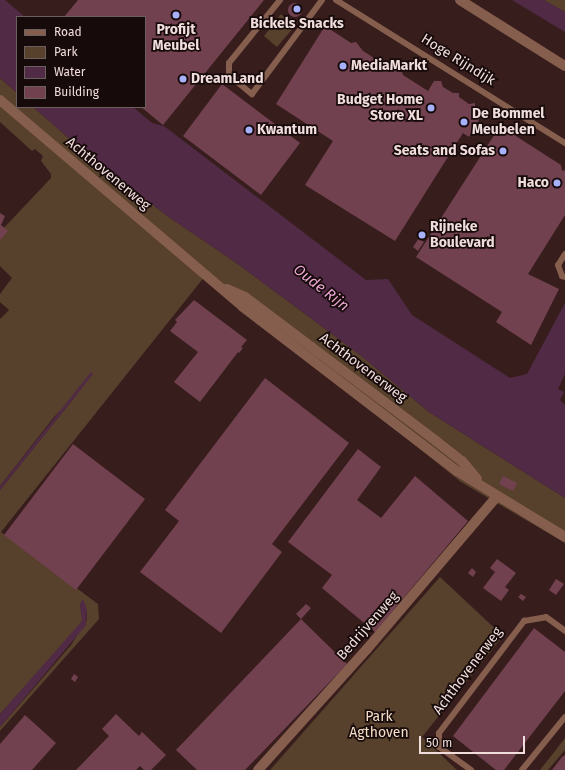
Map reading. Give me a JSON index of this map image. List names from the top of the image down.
{
  "streets": {
    "street": ["Achthovenerweg", "Bedrijvenweg"],
    "lane": ["Hoge Rijndijk"]
  },
  "crossings": [
    ["Achthovenerweg", "Bedrijvenweg"]
  ],
  "water": ["Oude Rijn"],
  "parks": ["Park Agthoven"],
  "places": [
    "Bickels Snacks",
    "Profijt Meubel",
    "MediaMarkt",
    "DreamLand",
    "Budget Home Store XL",
    "De Bommel Meubelen",
    "Kwantum",
    "Seats and Sofas",
    "Haco",
    "Rijneke Boulevard"
  ],
  "legend": [
    "Road",
    "Park",
    "Water",
    "Building"
  ],
  "scale_bar": "50 m"
}
